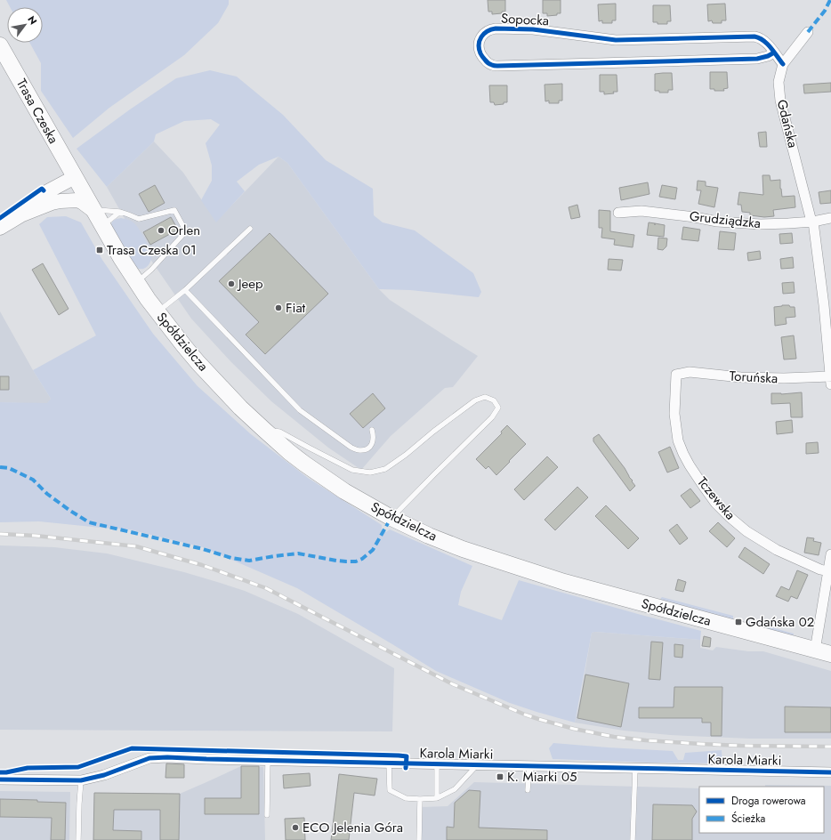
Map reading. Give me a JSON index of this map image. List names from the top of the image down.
{
  "streets": {
    "main road": ["Trasa Czeska", "Spółdzielcza"],
    "street": [
      "Sopocka",
      "Gdańska",
      "Grudziądzka",
      "Toruńska",
      "Tczewska",
      "Karola Miarki"
    ]
  },
  "crossings": [
    ["Sopocka", "Gdańska"],
    ["Trasa Czeska", "Spółdzielcza"],
    ["Gdańska", "Grudziądzka"],
    ["Gdańska", "Toruńska"],
    ["Toruńska", "Tczewska"]
  ],
  "places": {
    "other": [
      "Orlen",
      "Jeep",
      "Fiat",
      "ECO Jelenia Góra"
    ],
    "transit": ["Trasa Czeska 01", "Gdańska 02", "K. Miarki 05"]
  },
  "legend": ["Droga rowerowa", "Ścieżka"],
  "north": "top right"
}
